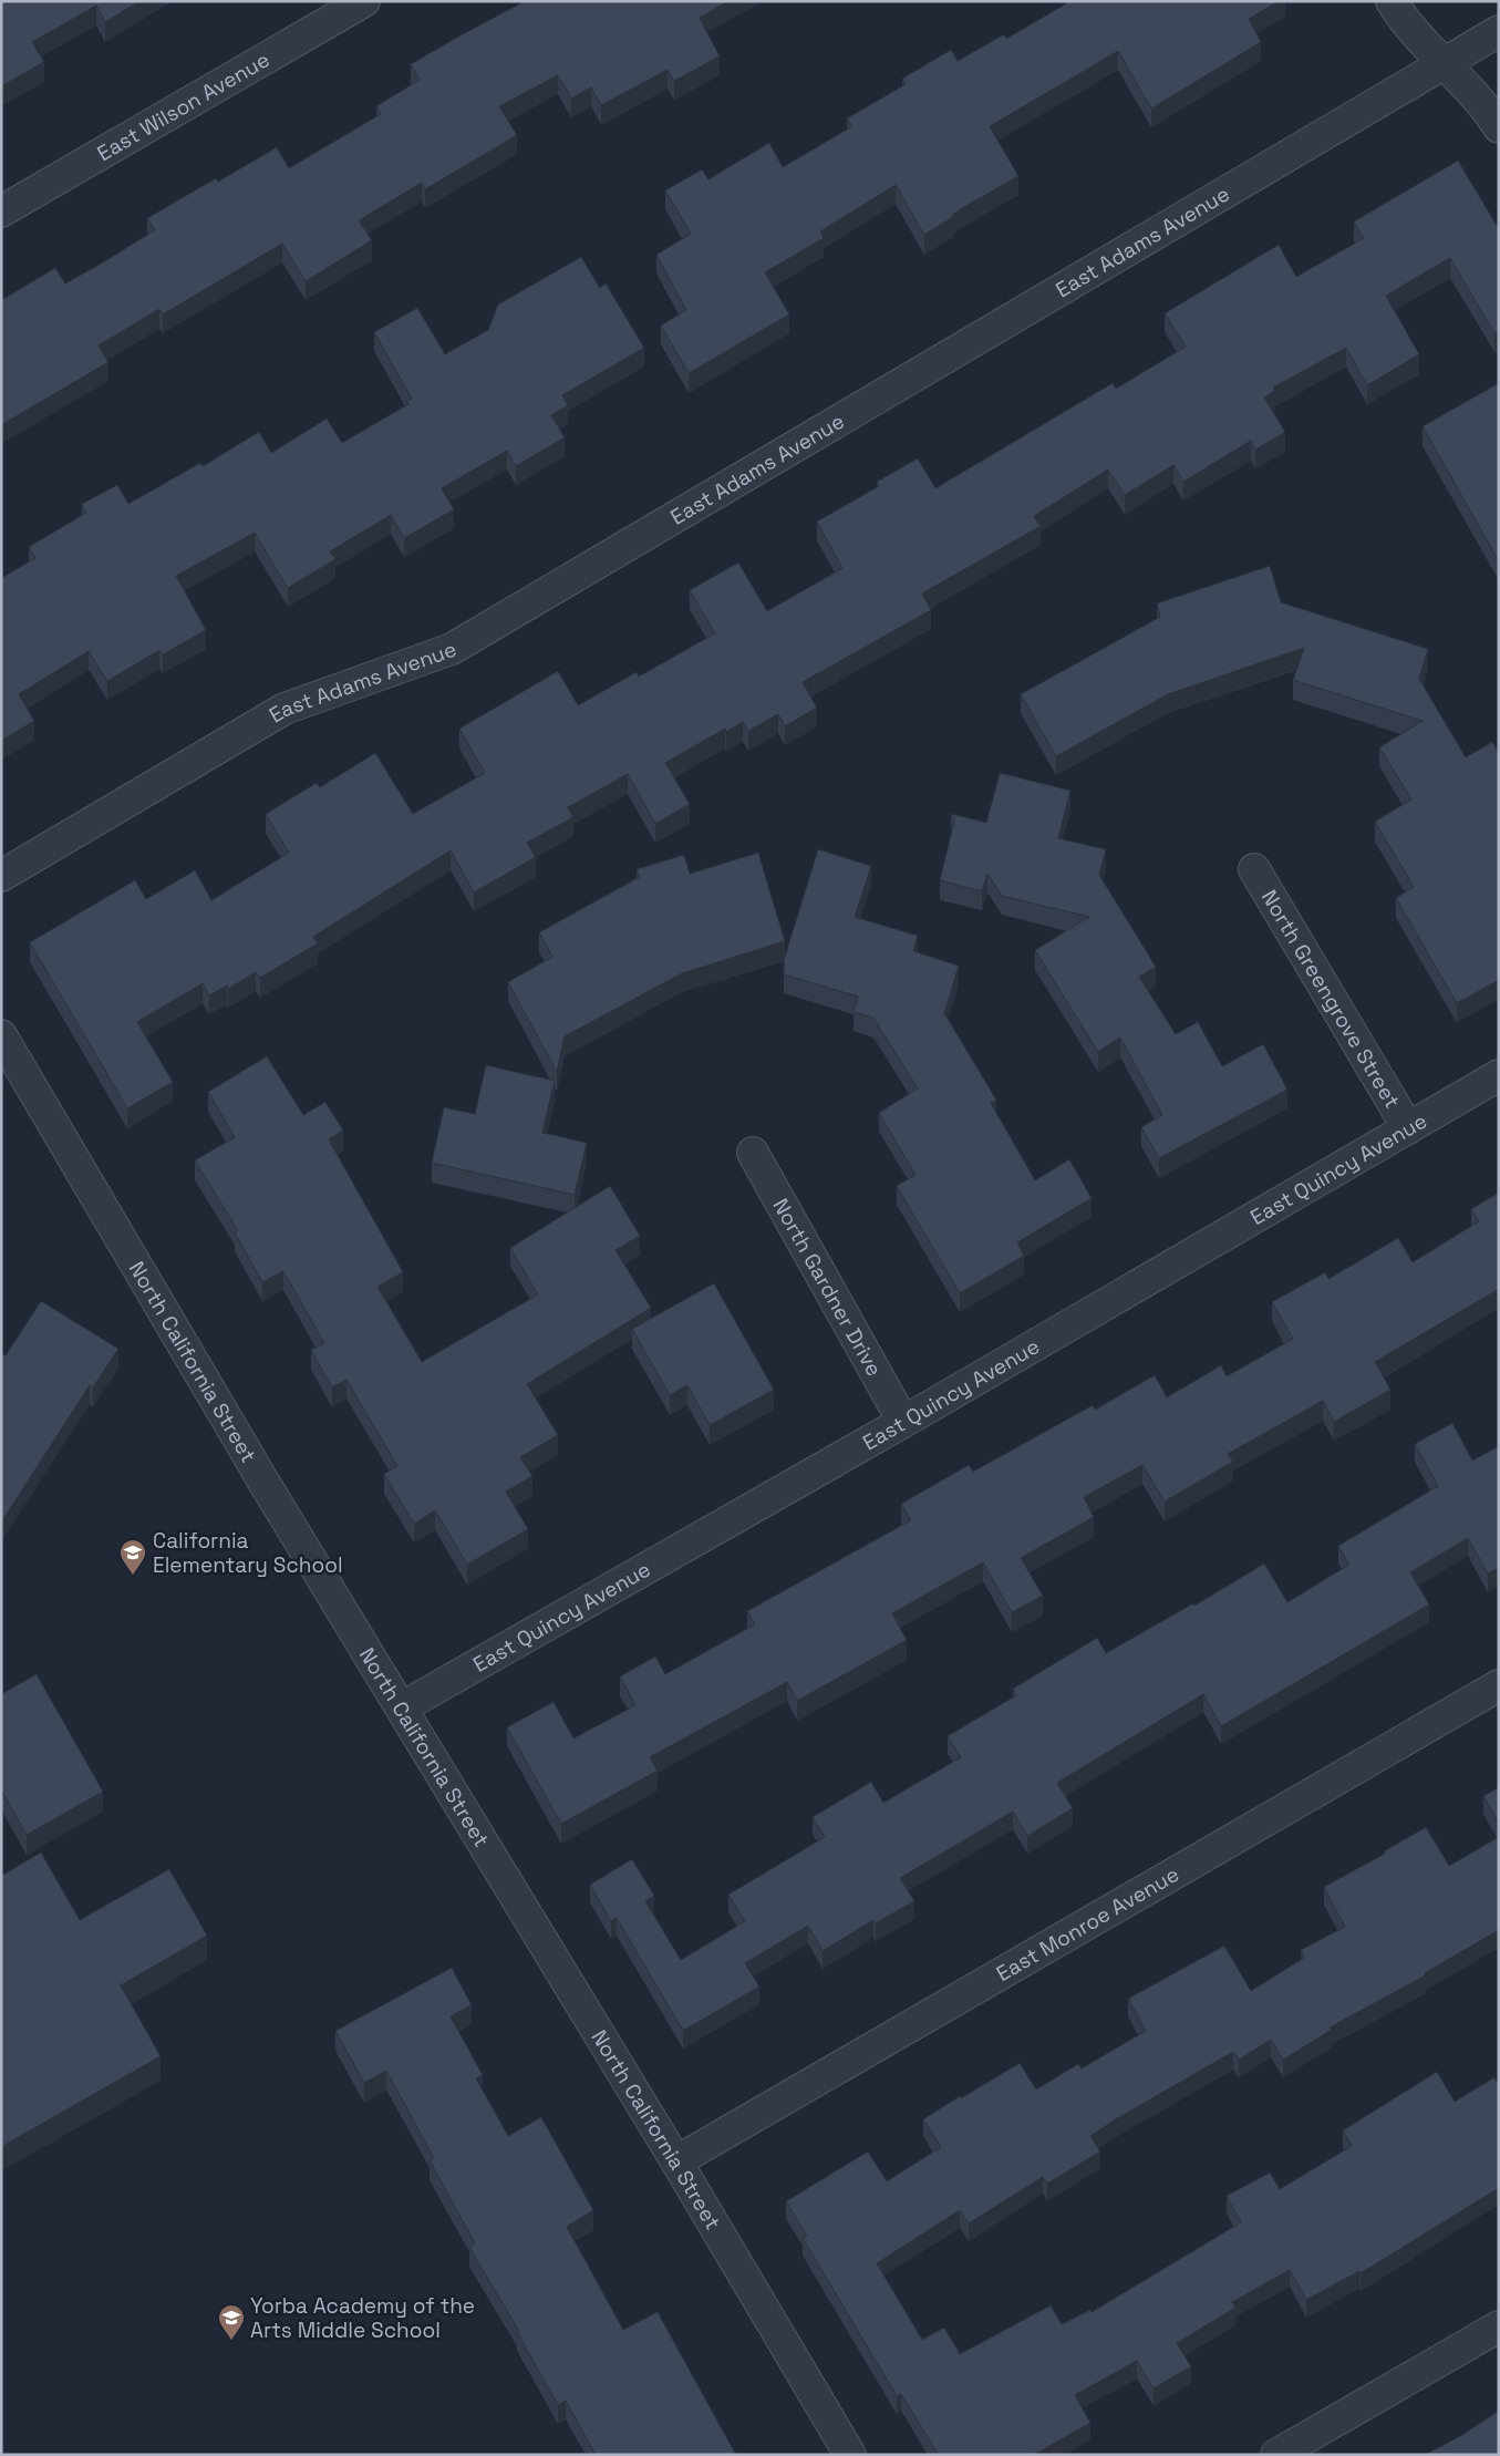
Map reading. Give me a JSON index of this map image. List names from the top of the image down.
{
  "streets": {
    "street": [
      "East Wilson Avenue",
      "East Adams Avenue",
      "North Greengrove Street",
      "East Quincy Avenue",
      "North Gardner Drive",
      "North California Street",
      "East Monroe Avenue"
    ]
  },
  "crossings": [
    ["North Greengrove Street", "East Quincy Avenue"],
    ["East Quincy Avenue", "North Gardner Drive"],
    ["East Quincy Avenue", "North California Street"],
    ["North California Street", "East Monroe Avenue"]
  ],
  "places": {
    "school or university": ["California Elementary School", "Yorba Academy of the Arts Middle School"]
  }
}
